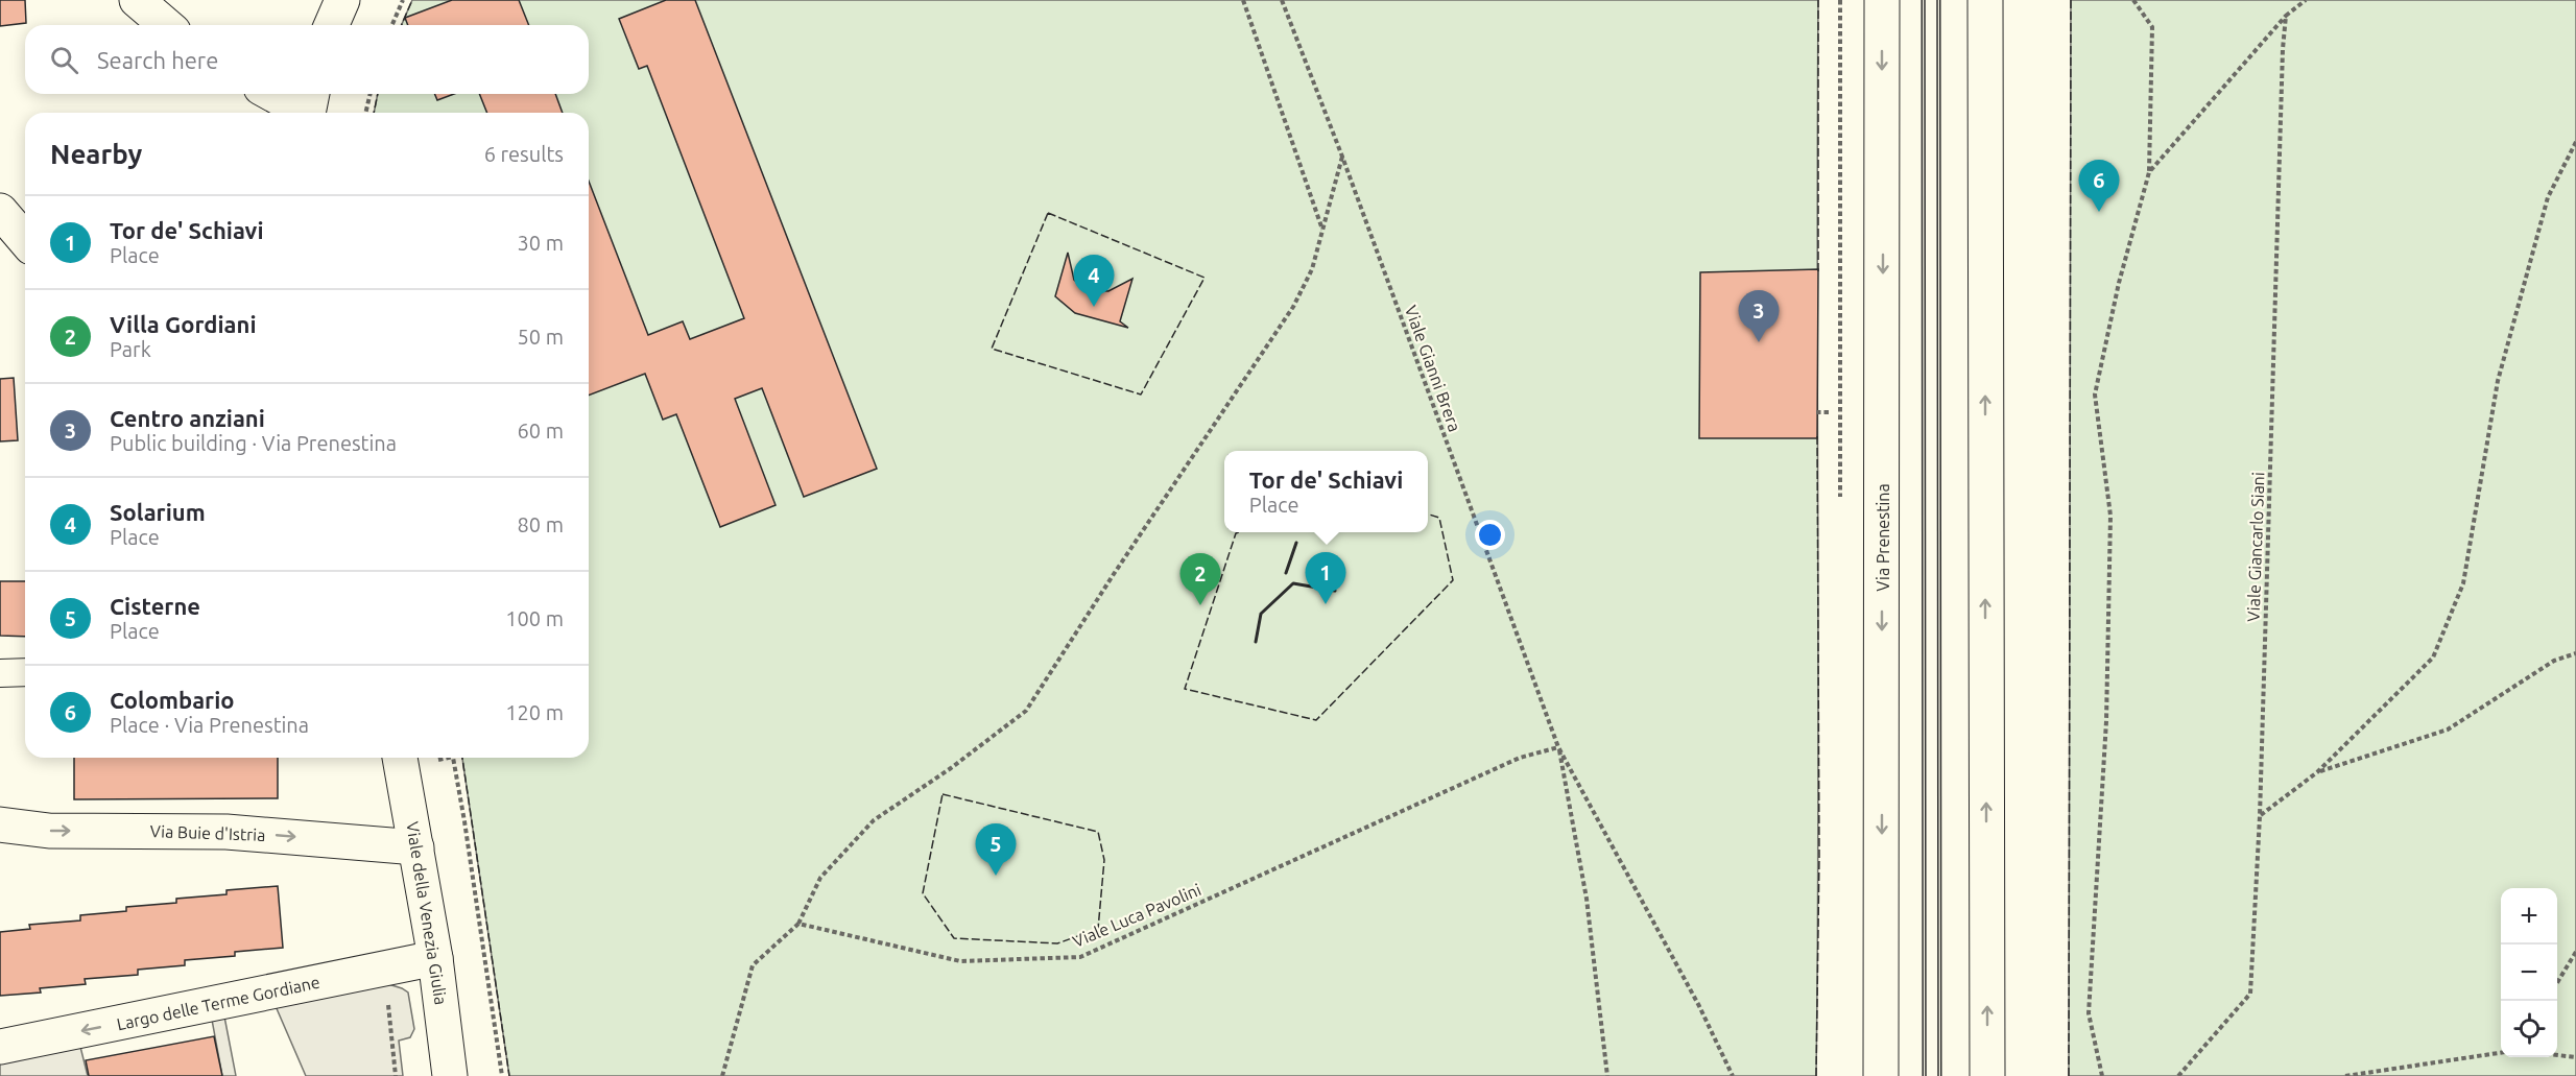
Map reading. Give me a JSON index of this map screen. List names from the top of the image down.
{
  "streets": {
    "main road": [
      "Via Prenestina",
      "Via Buie d'Istria",
      "Viale della Venezia Giulia",
      "Largo delle Terme Gordiane"
    ],
    "path": ["Viale Gianni Brera", "Viale Giancarlo Siani", "Viale Luca Pavolini"]
  },
  "crossings": [
    ["Viale Gianni Brera", "Viale Luca Pavolini"],
    ["Via Buie d'Istria", "Viale della Venezia Giulia"],
    ["Viale della Venezia Giulia", "Largo delle Terme Gordiane"]
  ],
  "one_way": ["Via Buie d'Istria", "Largo delle Terme Gordiane"],
  "page": {
    "search": "Search here",
    "heading": ["Nearby", "6 results"],
    "pins": [
      "6",
      "4",
      "3",
      "1",
      "2",
      "5"
    ],
    "list": [
      {
        "mark": "1",
        "name": "Tor de' Schiavi",
        "note": "Place",
        "value": "30 m"
      },
      {
        "mark": "2",
        "name": "Villa Gordiani",
        "note": "Park",
        "value": "50 m"
      },
      {
        "mark": "3",
        "name": "Centro anziani",
        "note": "Public building · Via Prenestina",
        "value": "60 m"
      },
      {
        "mark": "4",
        "name": "Solarium",
        "note": "Place",
        "value": "80 m"
      },
      {
        "mark": "5",
        "name": "Cisterne",
        "note": "Place",
        "value": "100 m"
      },
      {
        "mark": "6",
        "name": "Colombario",
        "note": "Place · Via Prenestina",
        "value": "120 m"
      }
    ],
    "popup": ["Tor de' Schiavi", "Place"],
    "map_buttons": ["+", "−"]
  }
}
